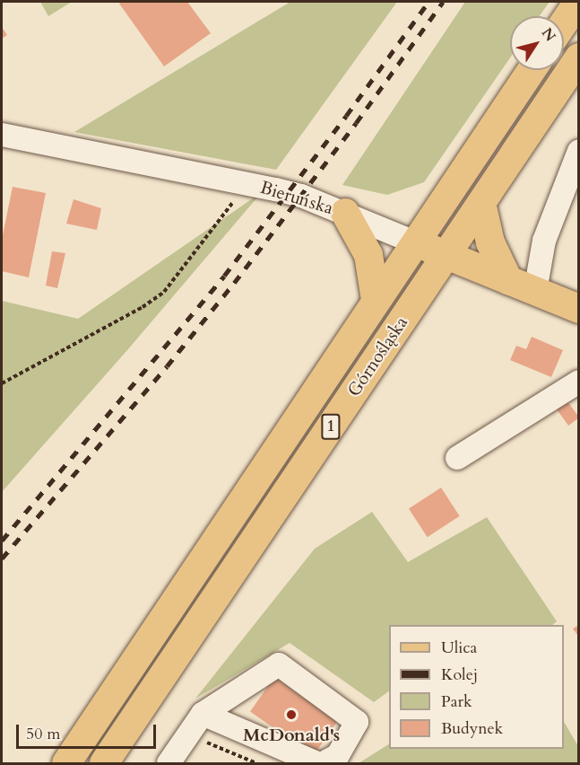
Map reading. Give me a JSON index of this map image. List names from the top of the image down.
{
  "streets": {
    "main road": ["Bieruńska", "Górnośląska", "1"]
  },
  "crossings": [
    ["Bieruńska", "Górnośląska"]
  ],
  "places": ["McDonald's"],
  "legend": [
    "Ulica",
    "Kolej",
    "Park",
    "Budynek"
  ],
  "scale_bar": "50 m",
  "north": "top right"
}
